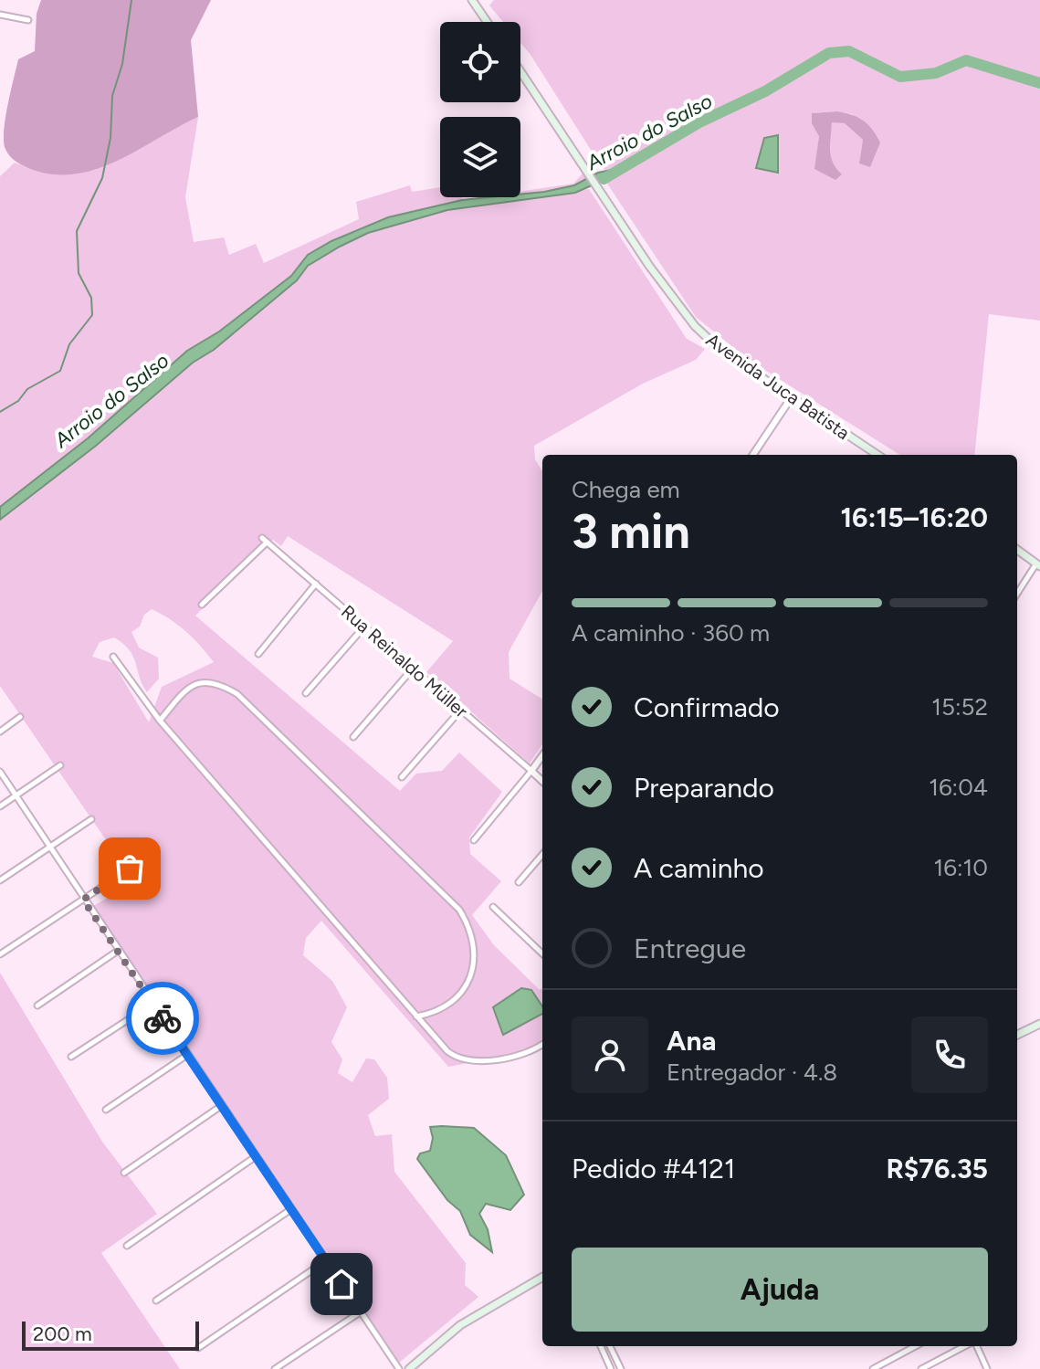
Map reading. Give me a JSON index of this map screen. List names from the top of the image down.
{
  "streets": {
    "main road": ["Avenida Juca Batista"],
    "street": ["Rua Reinaldo Müller"]
  },
  "water": ["Arroio do Salso"],
  "scale_bar": "200 m",
  "page": {
    "heading": ["3 min", "Chega em", "16:15–16:20"],
    "panel": [
      "Ana",
      "Entregador · 4.8",
      "Pedido #4121",
      "R$76.35"
    ],
    "bar": "A caminho · 360 m",
    "list": [
      ["Confirmado", "15:52"],
      ["Preparando", "16:04"],
      ["A caminho", "16:10"],
      "Entregue"
    ],
    "buttons": "Ajuda",
    "scale": "200 m"
  }
}
